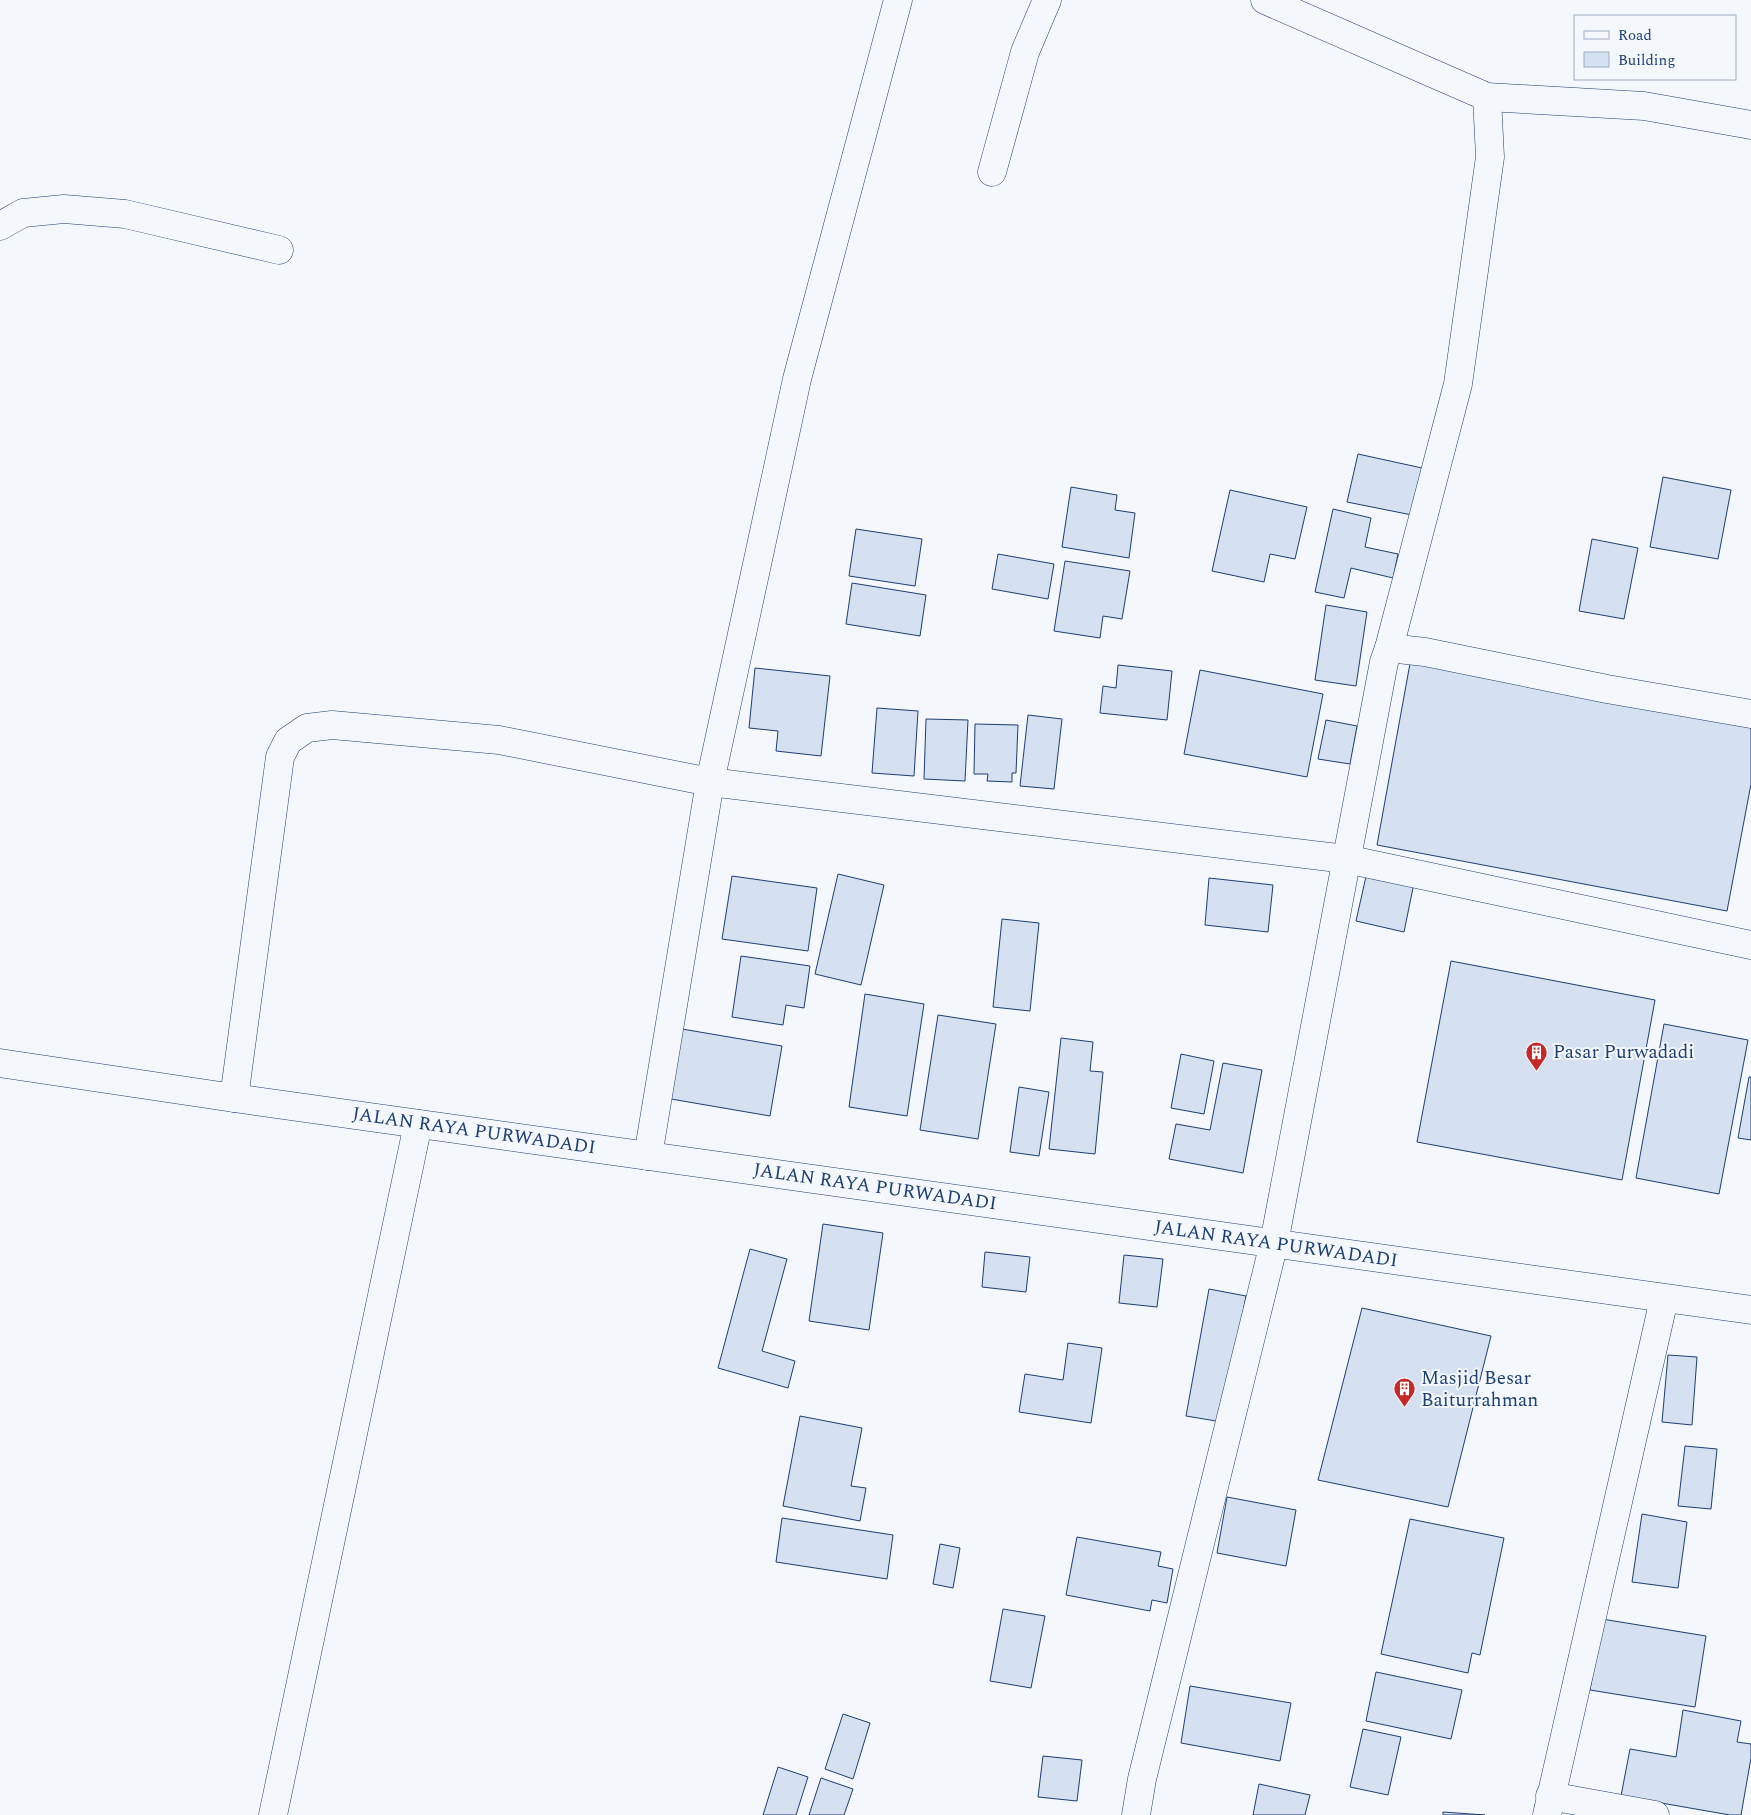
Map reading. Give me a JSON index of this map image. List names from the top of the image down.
{
  "streets": {
    "street": ["JALAN RAYA PURWADADI"]
  },
  "places": {
    "building": ["Pasar Purwadadi", "Masjid Besar Baiturrahman"]
  },
  "legend": ["Road", "Building"]
}
